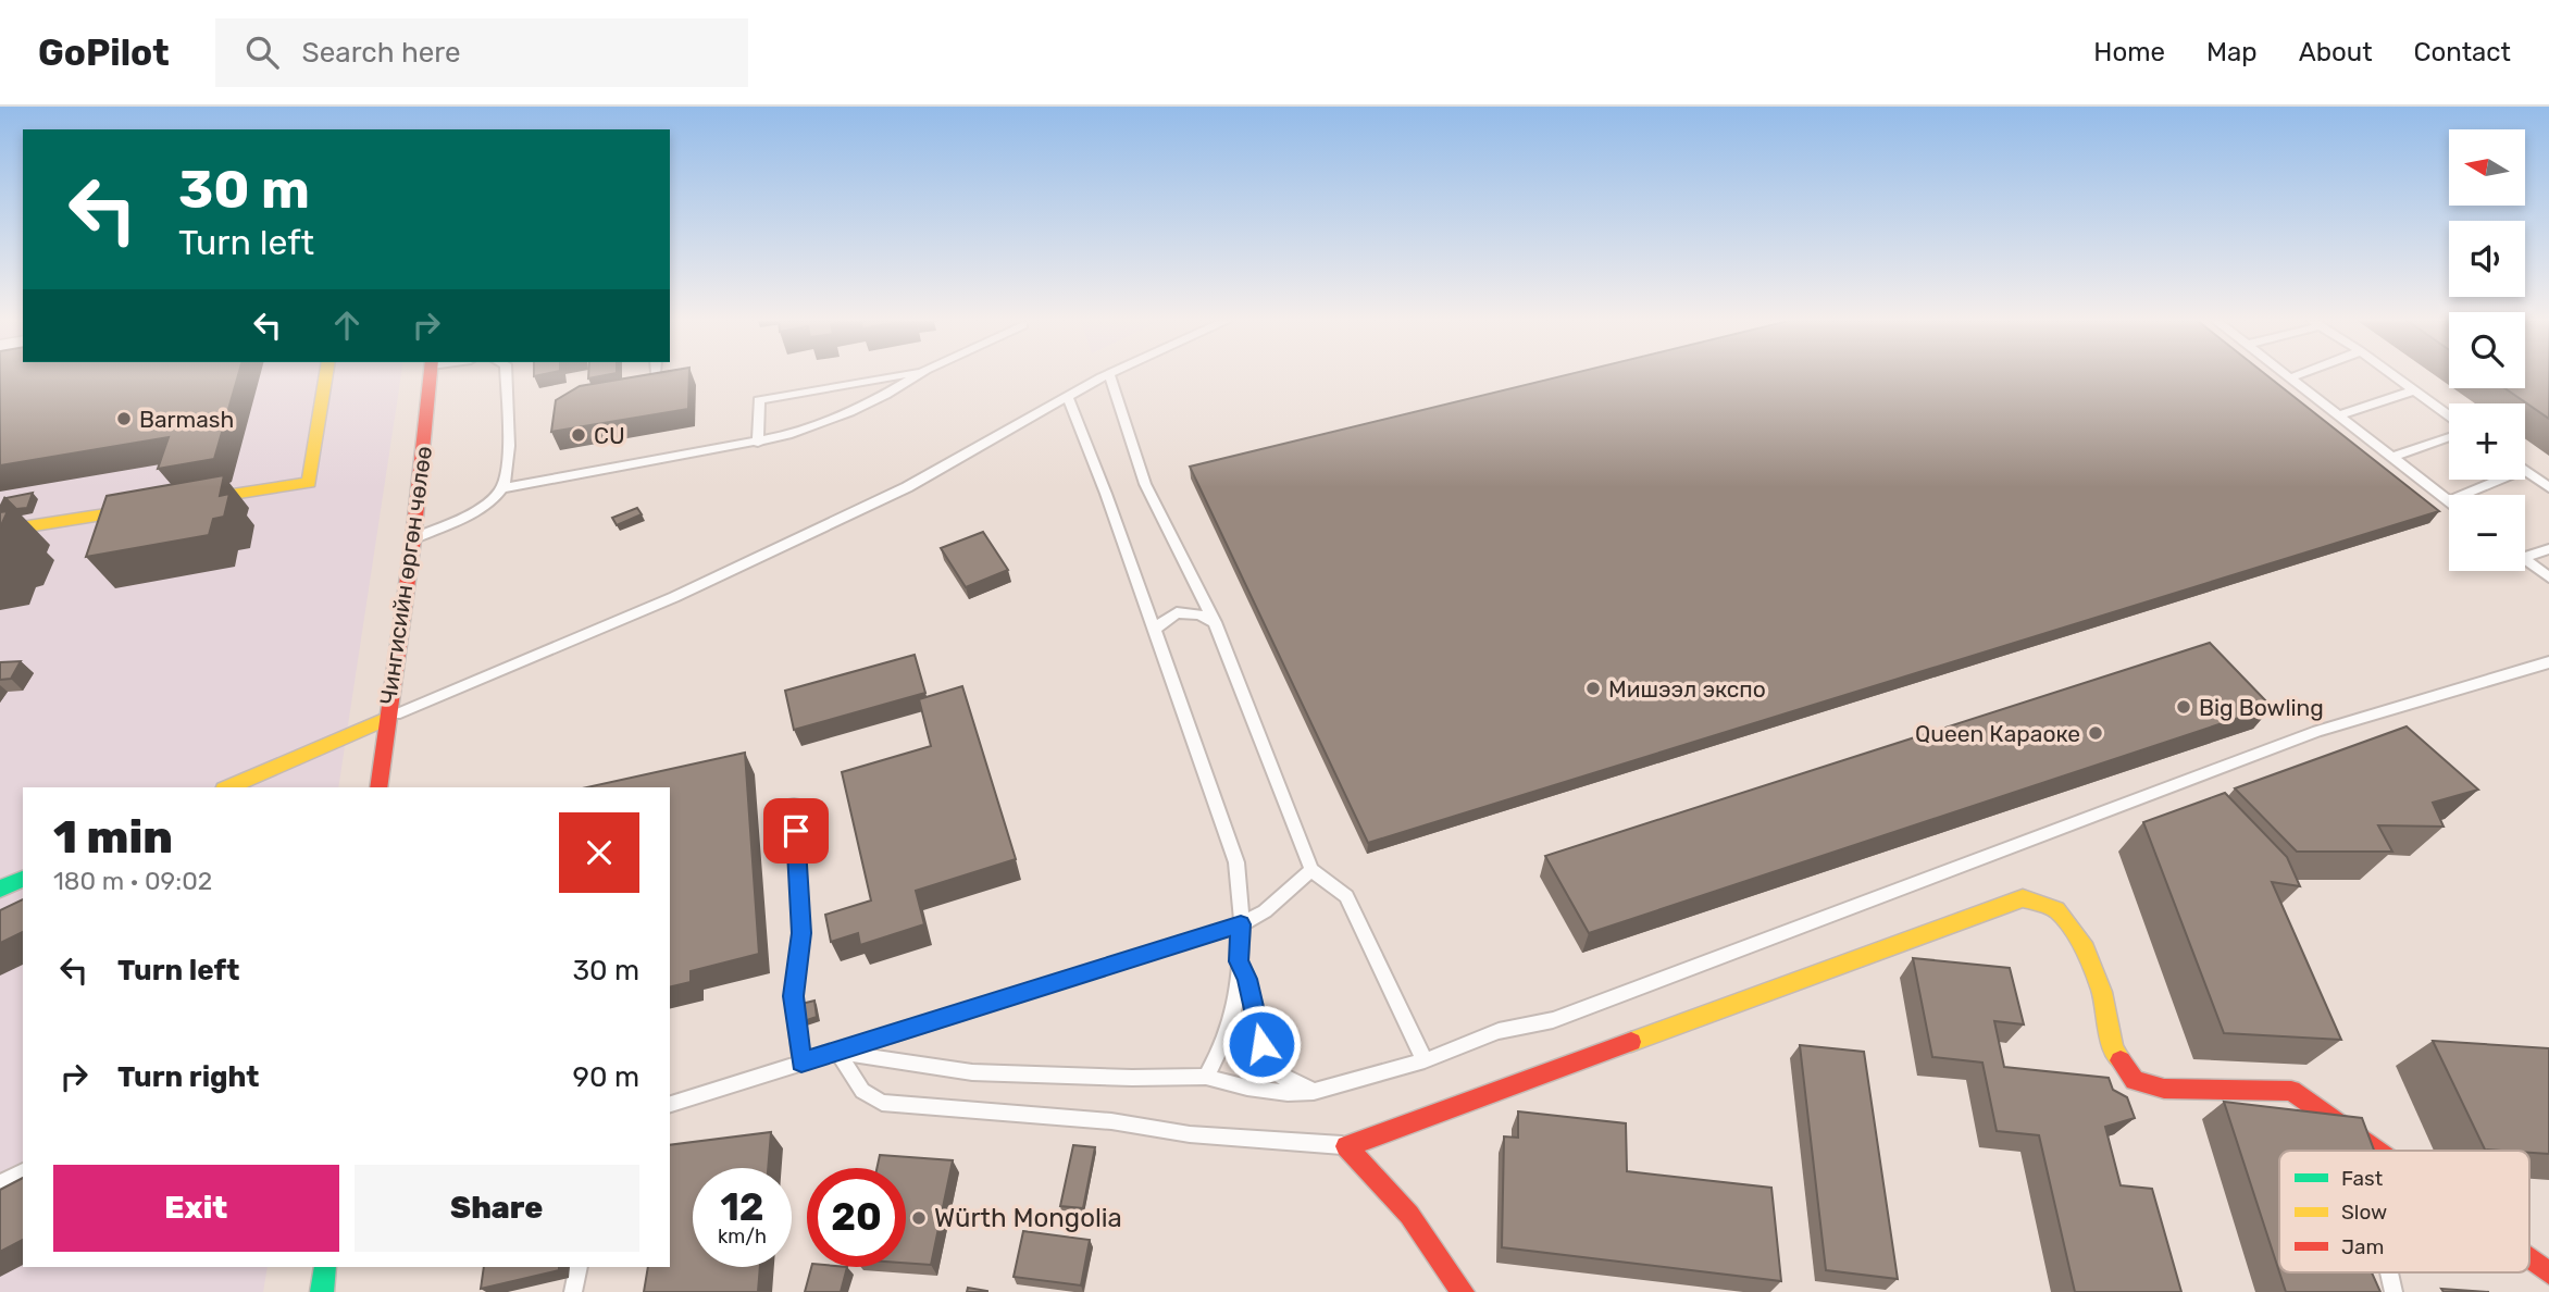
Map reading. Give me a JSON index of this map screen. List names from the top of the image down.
{
  "streets": {
    "main road": ["Чингисийн өргөн чөлөө"]
  },
  "places": [
    "Barmash",
    "CU",
    "Мишээл экспо",
    "Big Bowling",
    "Queen Караоке",
    "Würth Mongolia"
  ],
  "legend": ["Fast", "Slow", "Jam"],
  "north": "left",
  "page": {
    "header": "GoPilot",
    "search": "Search here",
    "nav": [
      "Home",
      "Map",
      "About",
      "Contact"
    ],
    "map_buttons": ["+", "−"],
    "turn": ["30 m", "Turn left"],
    "heading": ["1 min", "180 m · 09:02"],
    "list": [
      {
        "name": "Turn left",
        "value": "30 m"
      },
      {
        "name": "Turn right",
        "value": "90 m"
      }
    ],
    "buttons": ["Exit", "Share"],
    "speed": "12 km/h",
    "limit": "20"
  }
}
